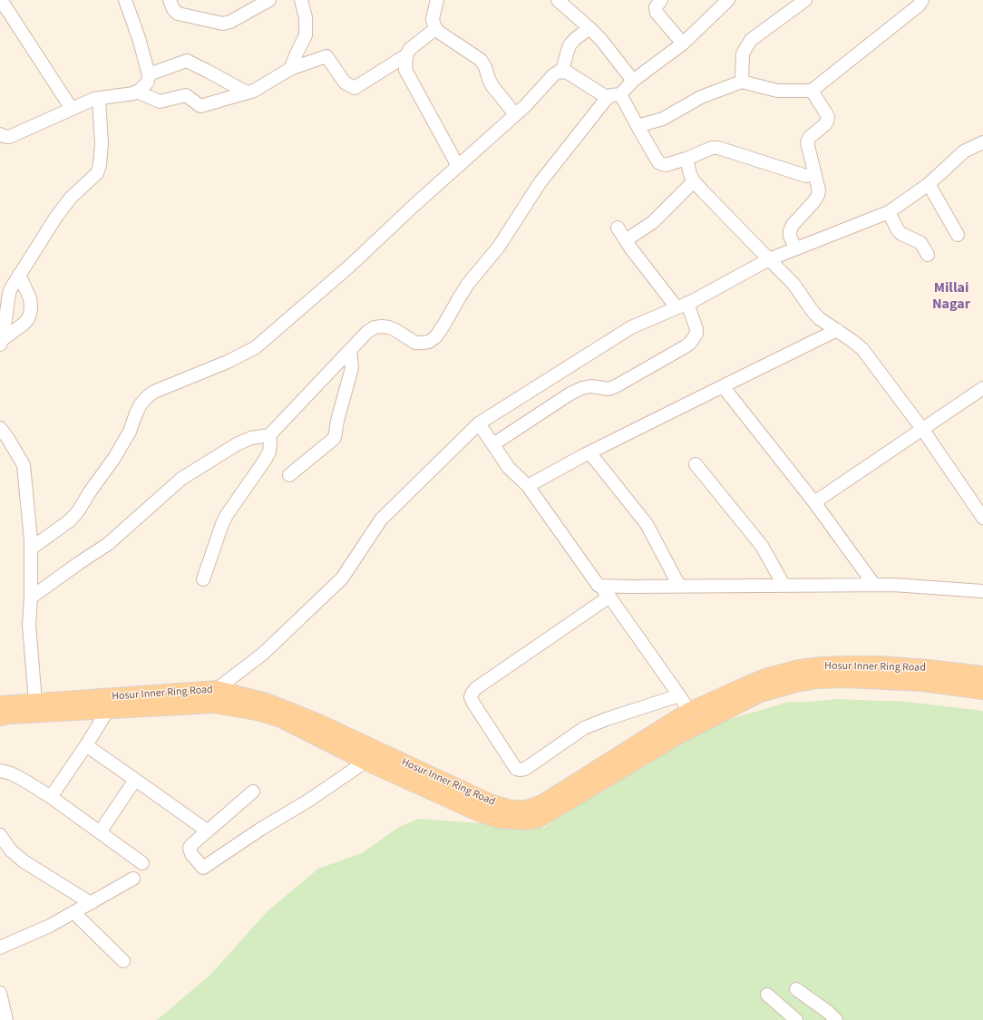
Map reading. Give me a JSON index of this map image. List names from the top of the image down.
{
  "streets": {
    "main road": ["Hosur Inner Ring Road"]
  },
  "districts": ["Millai Nagar"]
}
